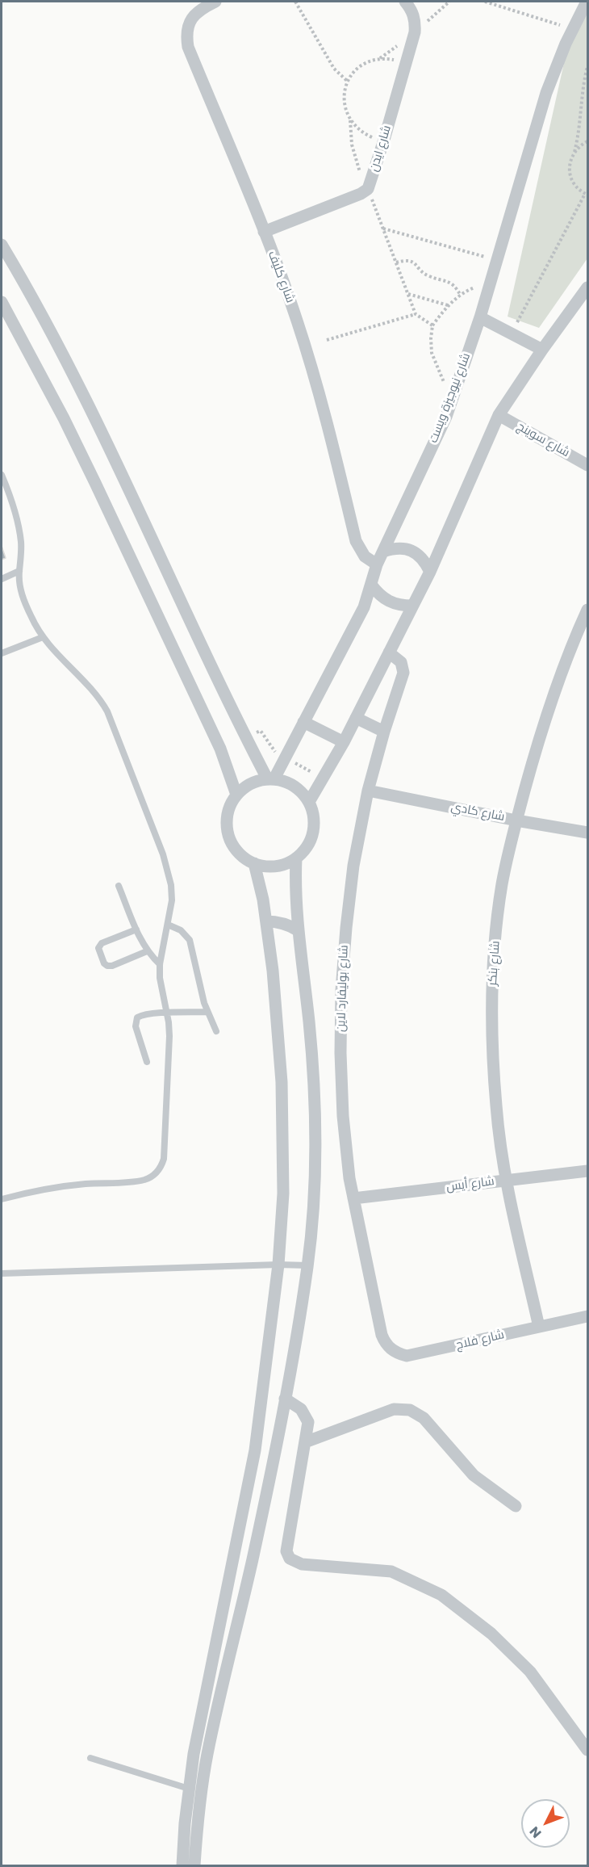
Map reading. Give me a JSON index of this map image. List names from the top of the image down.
{
  "streets": {
    "street": [
      "شارع ايدن",
      "شارع كليف",
      "شارع نيوجيزة ويست",
      "شارع سوينج",
      "شارع كادي",
      "شارع بنكر",
      "شارع بوليفارد لاين",
      "شارع أيس",
      "شارع فلاج"
    ]
  },
  "crossings": [
    ["شارع ايدن", "شارع كليف"],
    ["شارع كليف", "شارع نيوجيزة ويست"],
    ["شارع كادي", "شارع بنكر"],
    ["شارع كادي", "شارع بوليفارد لاين"],
    ["شارع بنكر", "شارع أيس"],
    ["شارع بنكر", "شارع فلاج"],
    ["شارع بوليفارد لاين", "شارع أيس"],
    ["شارع بوليفارد لاين", "شارع فلاج"]
  ],
  "north": "bottom left"
}
